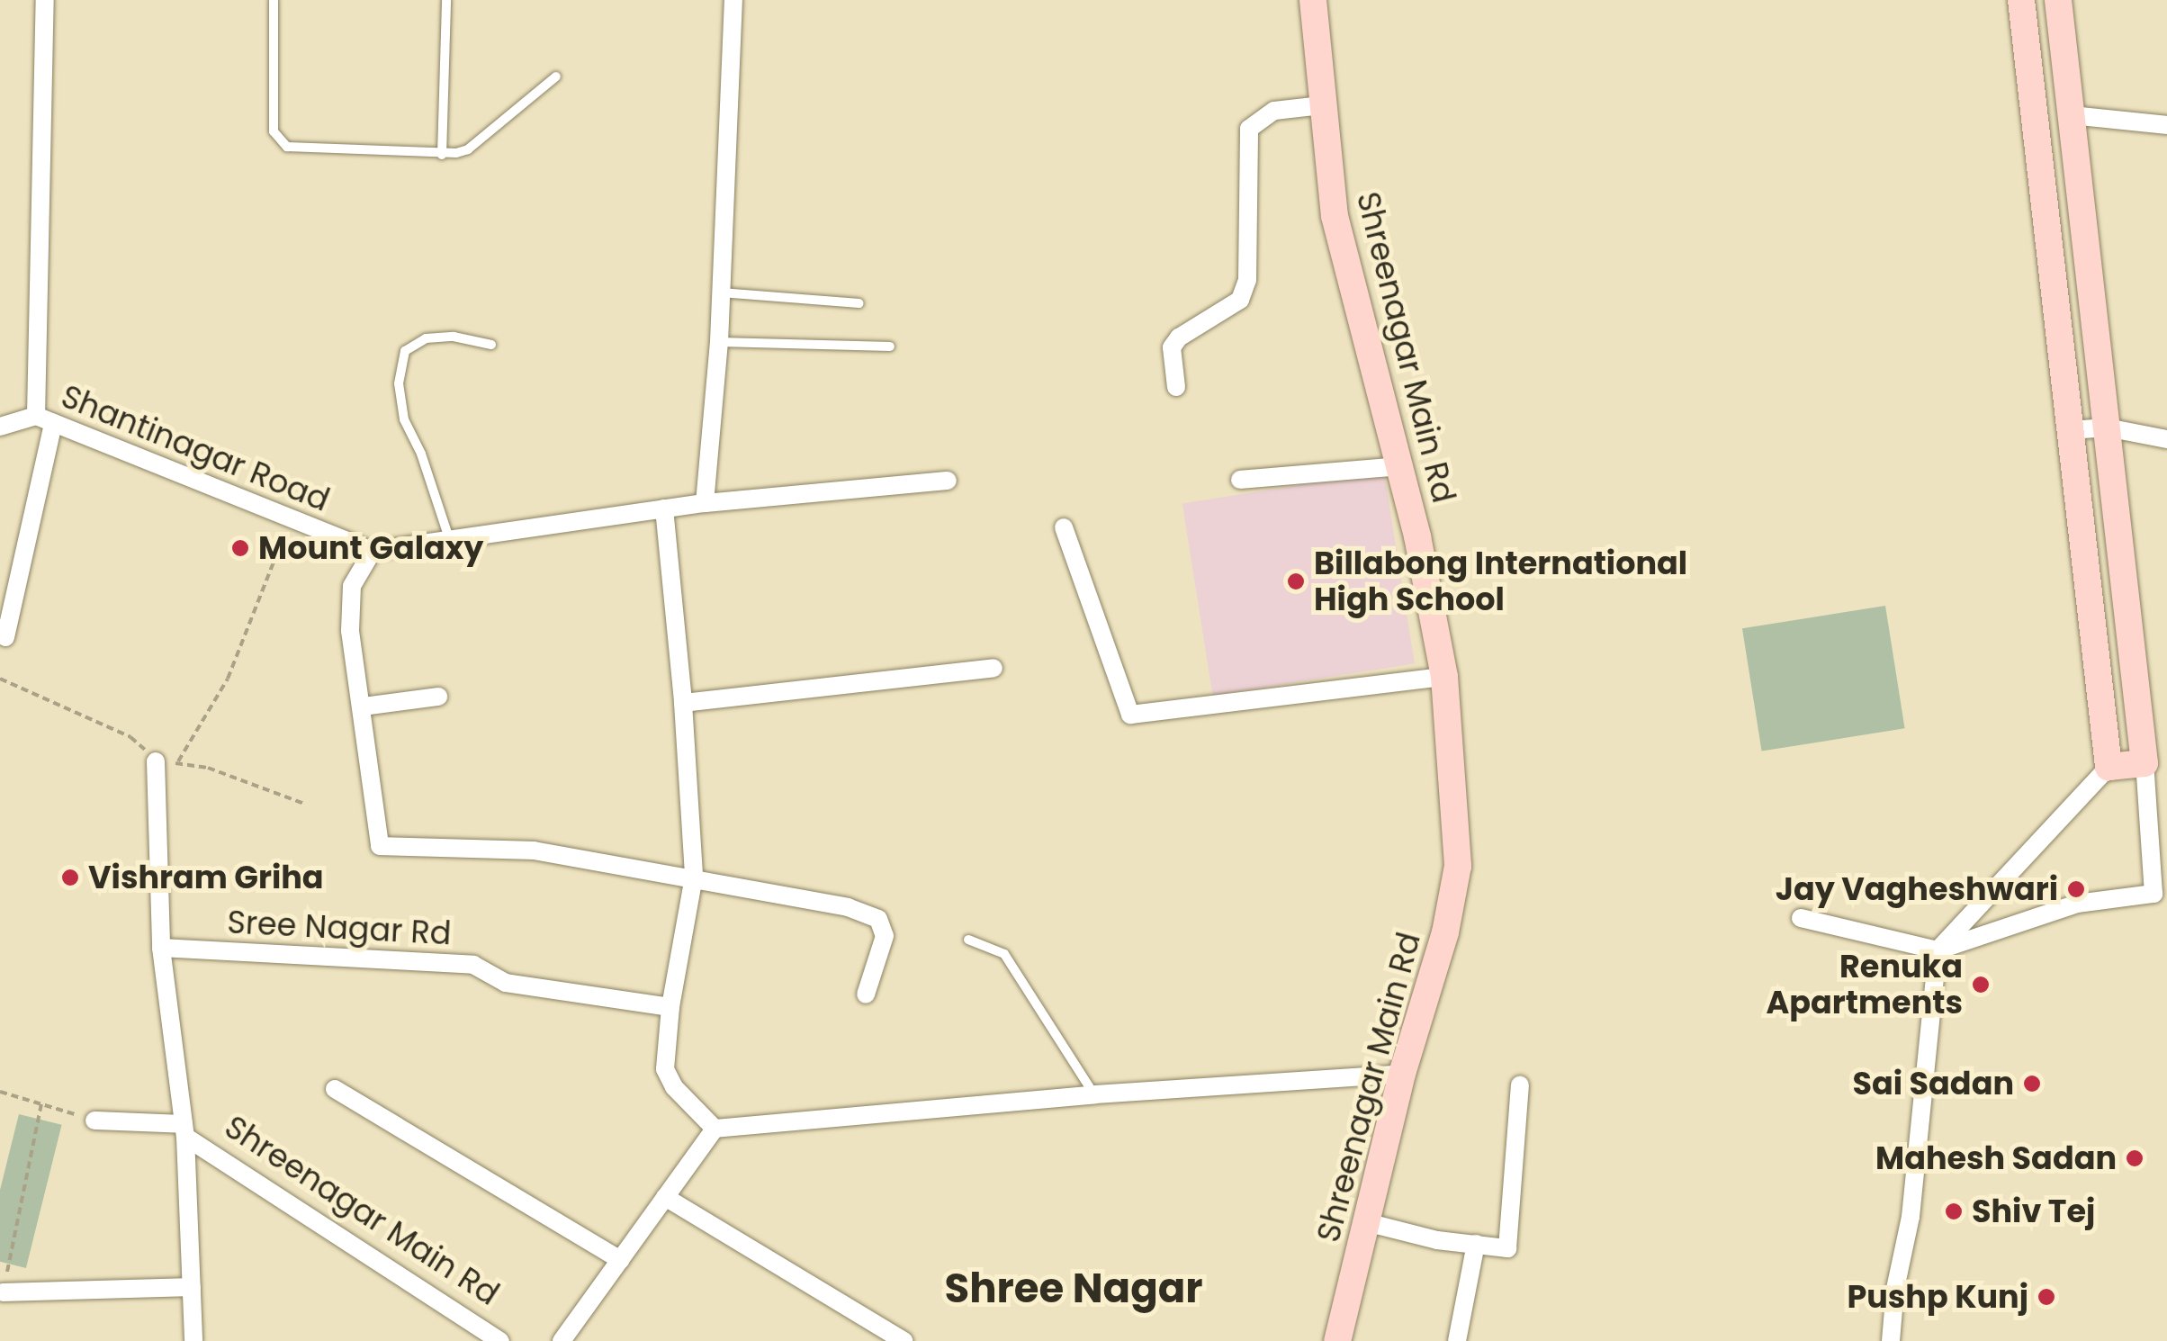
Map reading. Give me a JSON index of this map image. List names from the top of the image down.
{
  "streets": {
    "main road": ["Shreenagar Main Rd"],
    "street": ["Shantinagar Road", "Sree Nagar Rd"]
  },
  "crossings": [
    ["Shreenagar Main Rd", "Sree Nagar Rd"]
  ],
  "districts": ["Shree Nagar"],
  "places": [
    "Mount Galaxy",
    "Billabong International High School",
    "Vishram Griha",
    "Jay Vagheshwari",
    "Renuka Apartments",
    "Sai Sadan",
    "Mahesh Sadan",
    "Shiv Tej",
    "Pushp Kunj"
  ]
}
